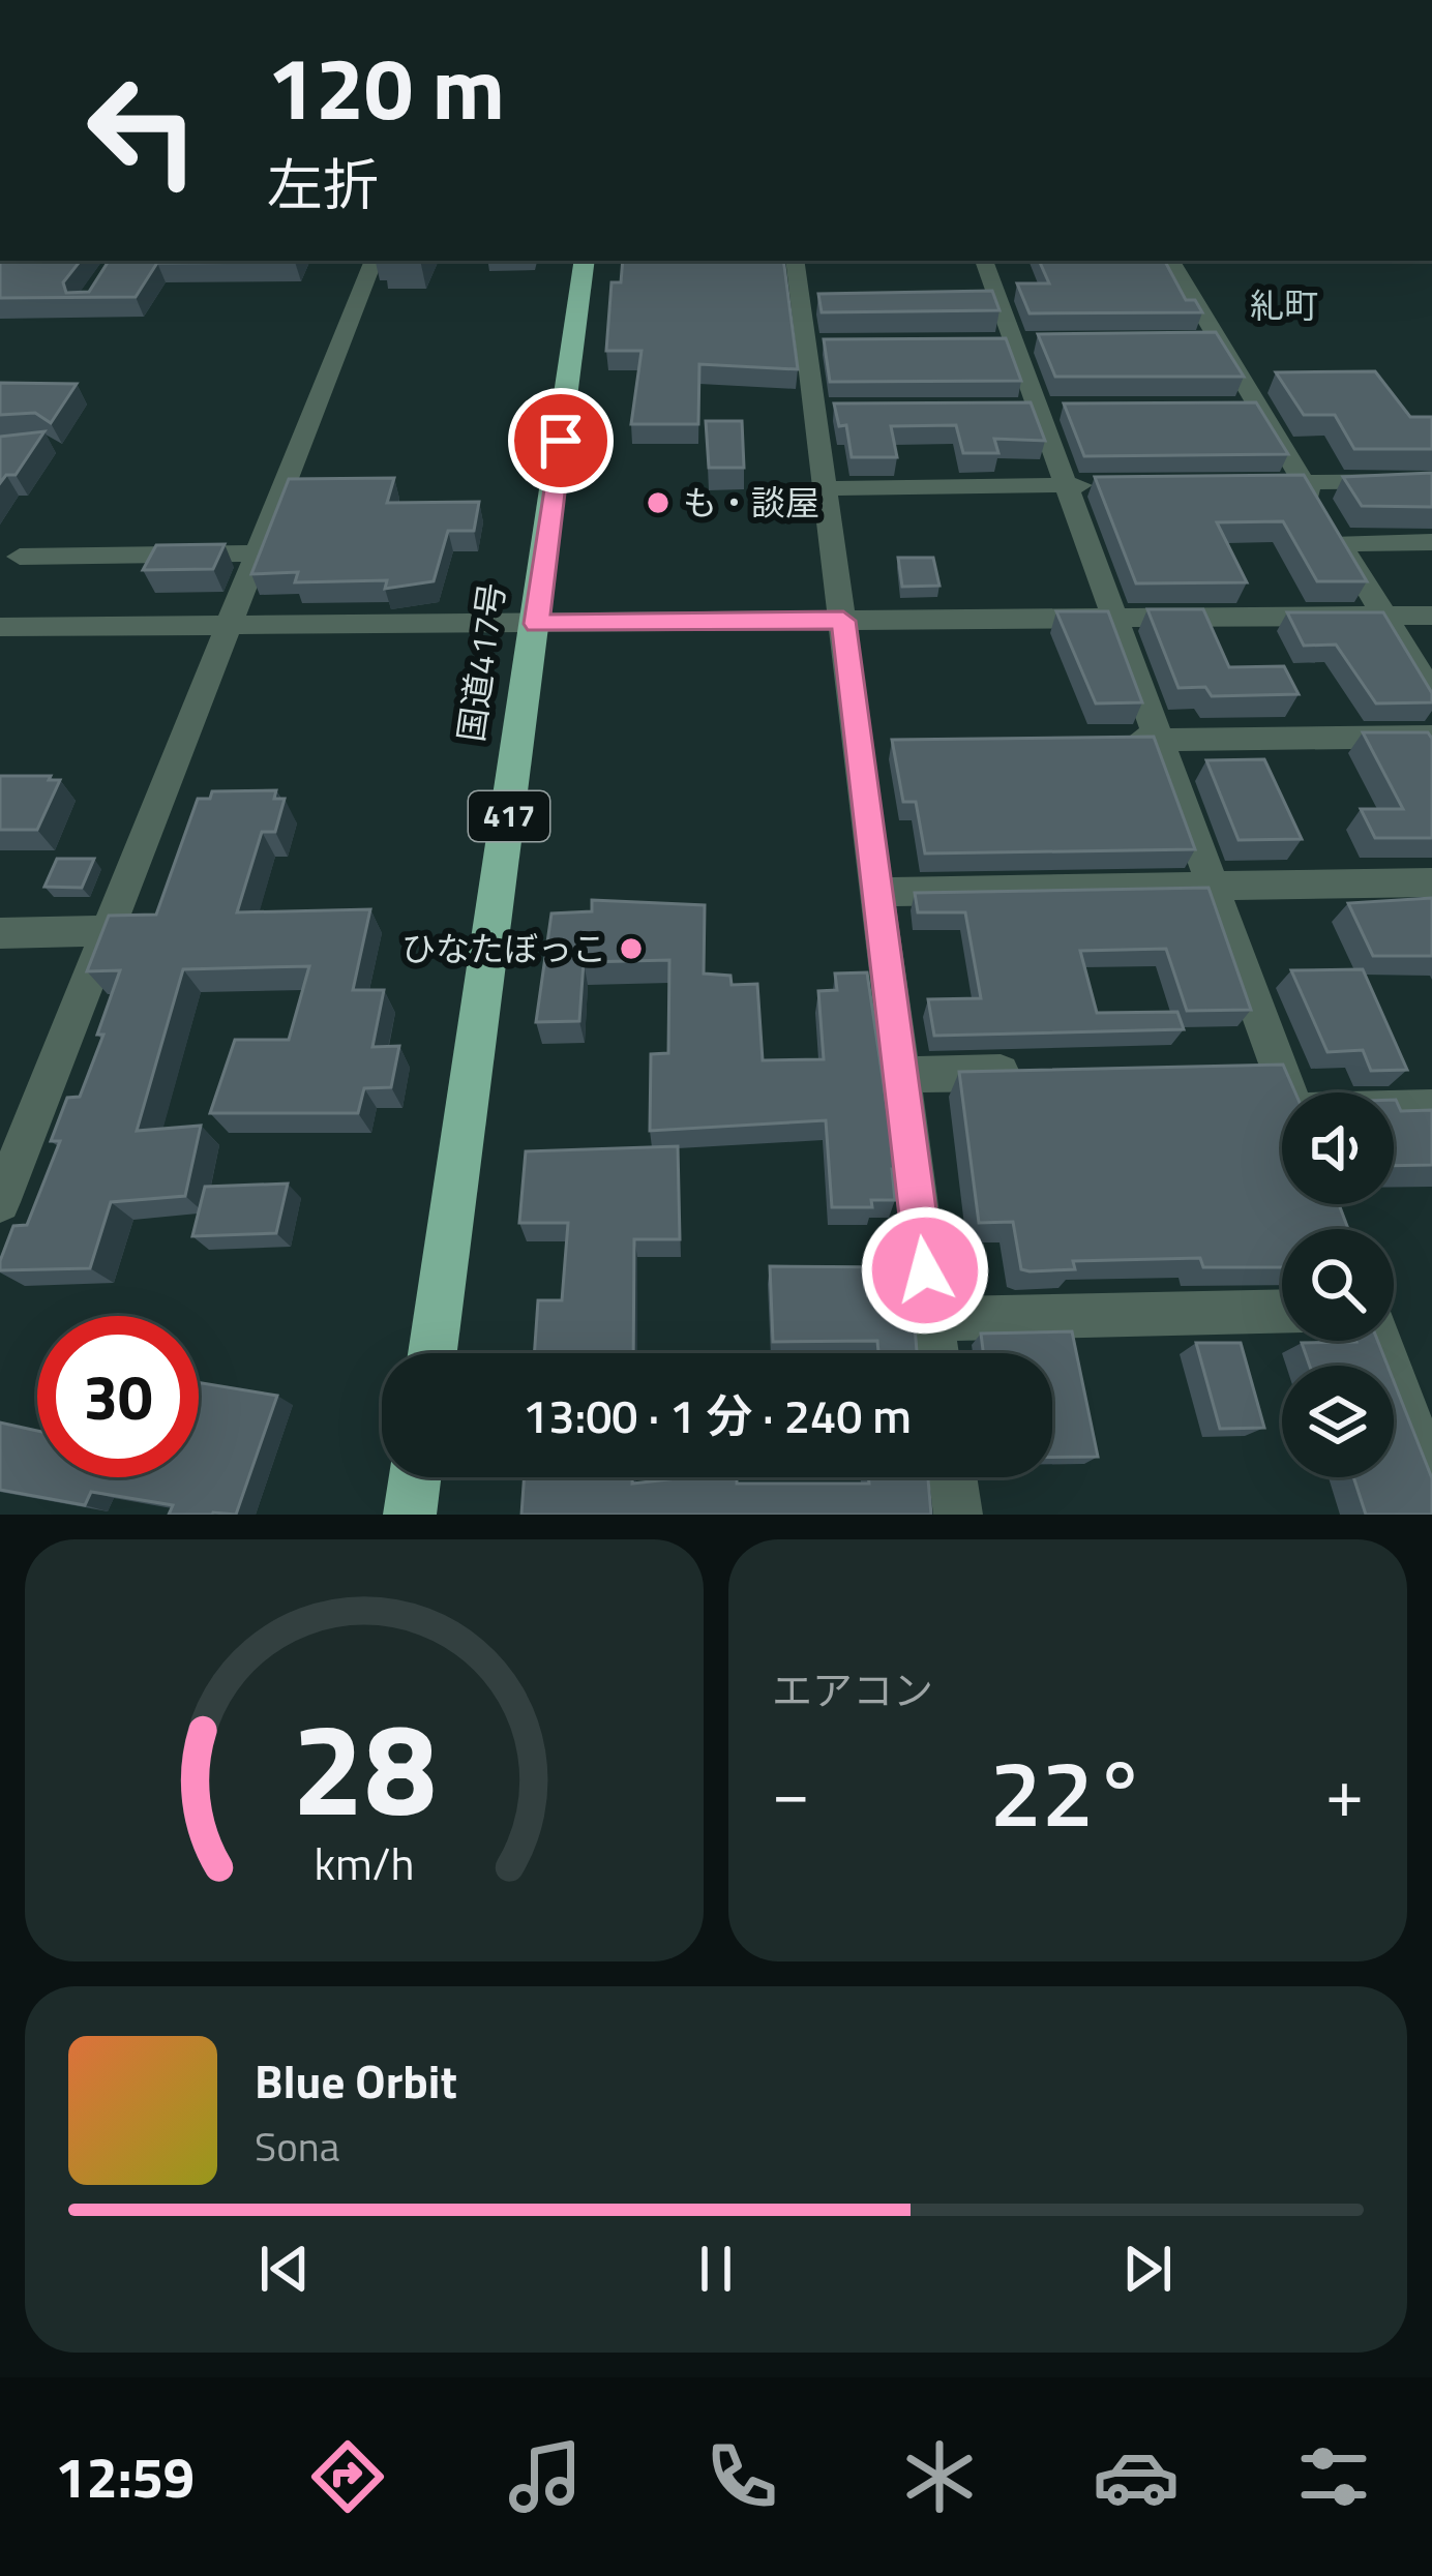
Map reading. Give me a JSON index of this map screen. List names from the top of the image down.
{
  "streets": {
    "highway": ["国道417号", "417"]
  },
  "districts": ["糺町"],
  "places": ["も・談屋", "ひなたぼっこ"],
  "page": {
    "turn": ["120 m", "左折"],
    "limit": "30",
    "trip": "13:00 · 1 分 · 240 m",
    "tile": "エアコン",
    "heat": ["−", "22°", "+"],
    "song": ["Blue Orbit", "Sona"],
    "tabs": "12:59",
    "gauge": ["28", "km/h"]
  }
}
